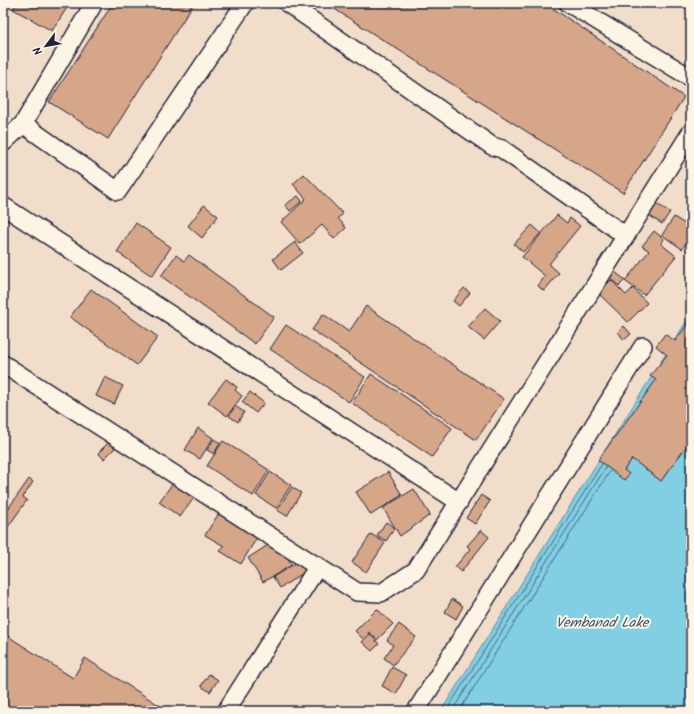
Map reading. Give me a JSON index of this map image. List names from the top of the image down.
{
  "water": ["Vembanad Lake"],
  "north": "bottom left"
}
